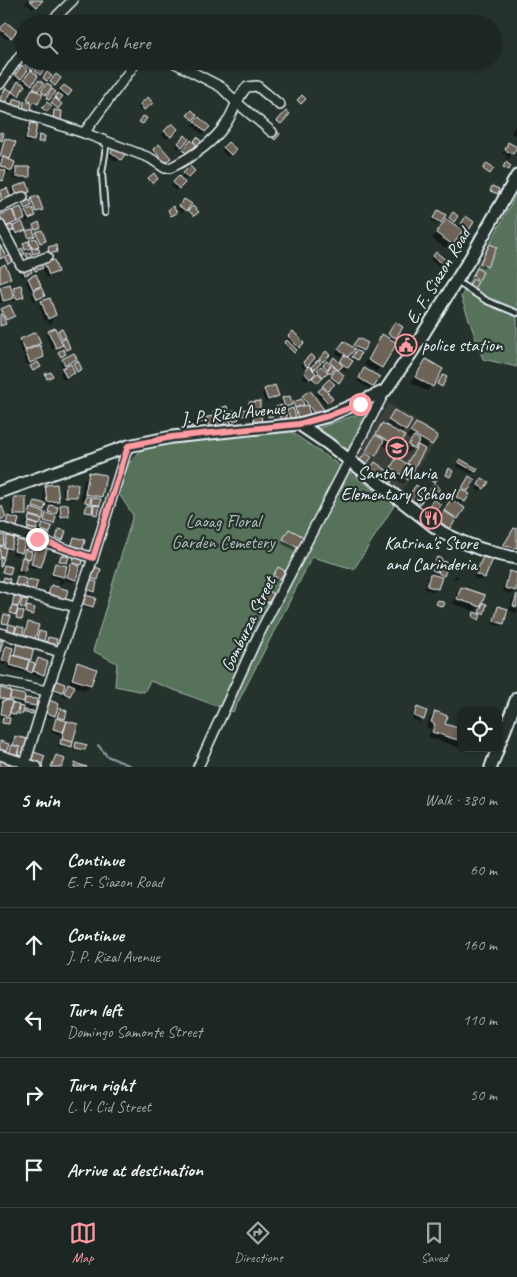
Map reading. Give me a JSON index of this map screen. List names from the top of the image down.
{
  "streets": {
    "main road": ["E. F. Siazon Road", "J. P. Rizal Avenue"],
    "street": ["Gomburza Street"]
  },
  "crossings": [
    ["E. F. Siazon Road", "Gomburza Street"]
  ],
  "parks": ["Laoag Floral Garden Cemetery"],
  "places": {
    "public building": ["police station"],
    "school or university": ["Santa Maria Elementary School"],
    "restaurant": ["Katrina's Store and Carinderia"]
  },
  "page": {
    "search": "Search here",
    "heading": ["5 min", "Walk · 380 m"],
    "list": [
      ["Continue", "E. F. Siazon Road", "60 m"],
      ["Continue", "J. P. Rizal Avenue", "160 m"],
      ["Turn left", "Domingo Samonte Street", "110 m"],
      ["Turn right", "L. V. Cid Street", "50 m"],
      "Arrive at destination"
    ],
    "nav": ["Map", "Directions", "Saved"]
  }
}
